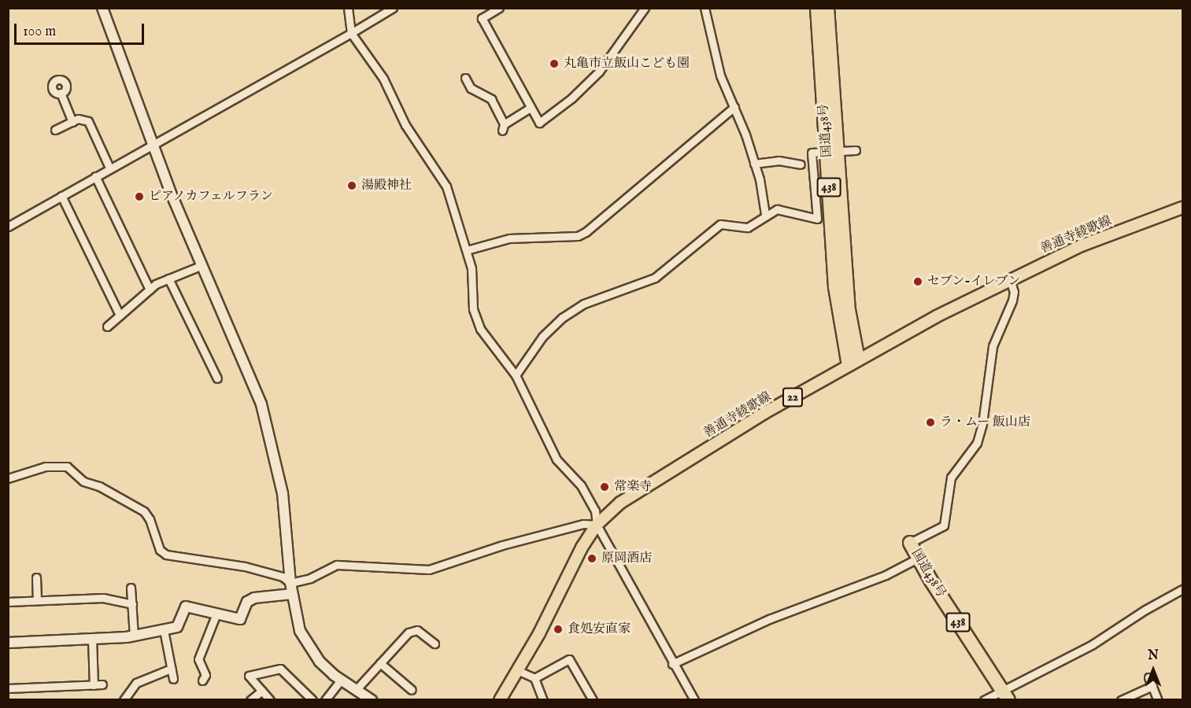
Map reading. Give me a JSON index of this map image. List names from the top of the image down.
{
  "streets": {
    "highway": ["国道438号", "438"],
    "main road": ["善通寺綾歌線", "22"]
  },
  "crossings": [
    ["国道438号", "善通寺綾歌線"]
  ],
  "places": [
    "丸亀市立飯山こども園",
    "湯殿神社",
    "ピアノカフェルフラン",
    "セブン-イレブン",
    "ラ・ムー 飯山店",
    "常楽寺",
    "原岡酒店",
    "食処安直家"
  ],
  "scale_bar": "100 m",
  "north": "top"
}
